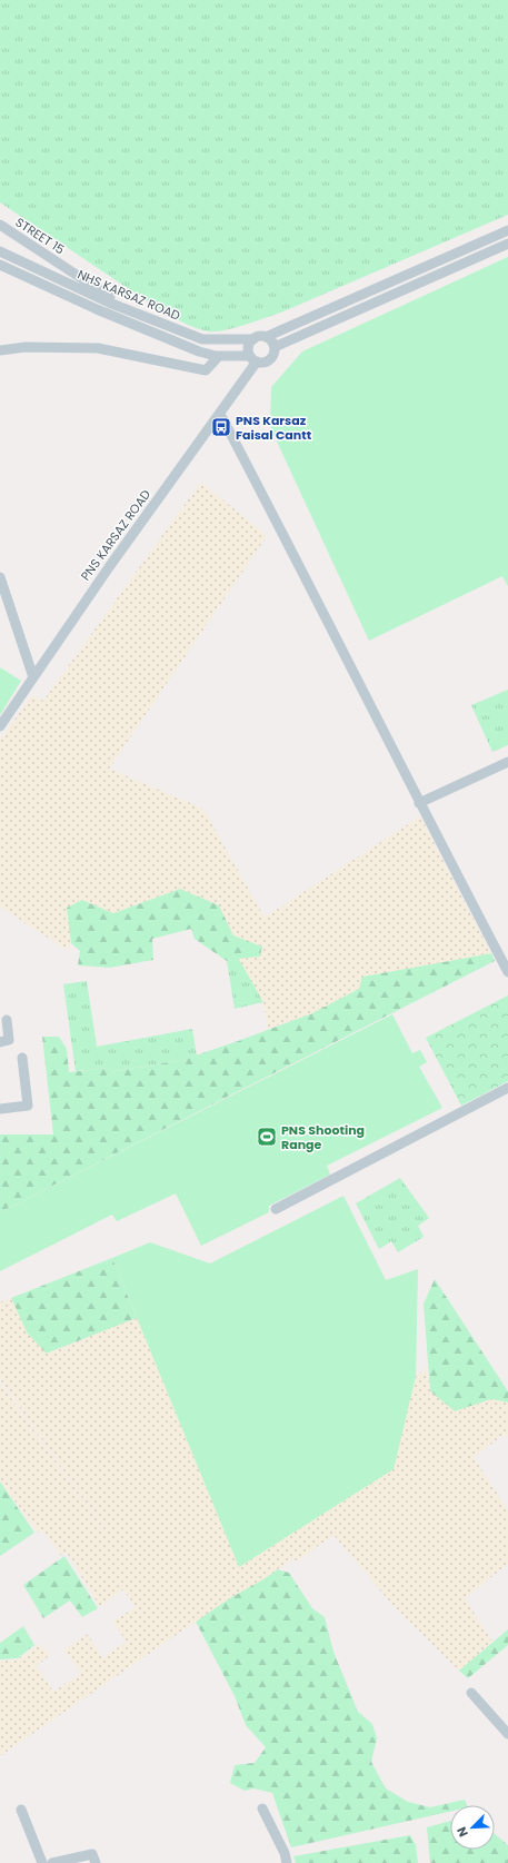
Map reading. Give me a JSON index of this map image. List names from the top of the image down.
{
  "streets": {
    "street": ["STREET 15", "NHS KARSAZ ROAD", "PNS KARSAZ ROAD"]
  },
  "crossings": [
    ["STREET 15", "NHS KARSAZ ROAD"],
    ["NHS KARSAZ ROAD", "PNS KARSAZ ROAD"]
  ],
  "places": {
    "bus stop": ["PNS Karsaz Faisal Cantt"],
    "sports": ["PNS Shooting Range"]
  },
  "north": "bottom left"
}
